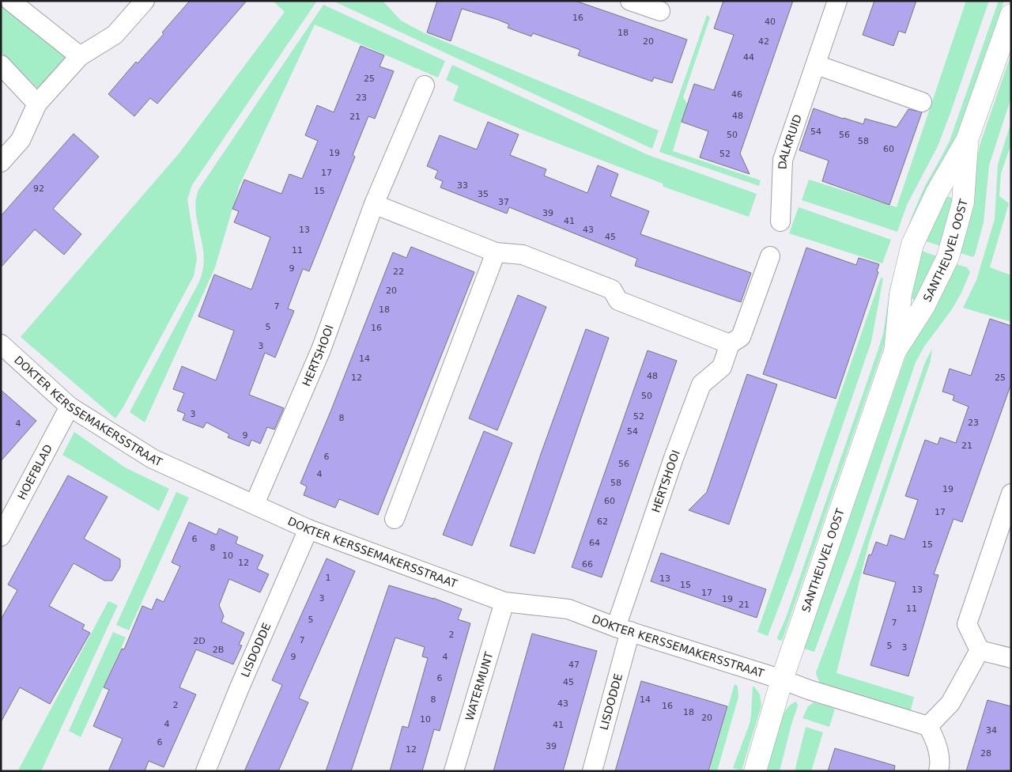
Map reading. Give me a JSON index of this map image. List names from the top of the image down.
{
  "streets": {
    "street": [
      "DALKRUID",
      "SANTHEUVEL OOST",
      "HERTSHOOI",
      "DOKTER KERSSEMAKERSSTRAAT",
      "HOEFBLAD",
      "LISDODDE",
      "WATERMUNT"
    ]
  },
  "crossings": [
    ["SANTHEUVEL OOST", "DOKTER KERSSEMAKERSSTRAAT"],
    ["HERTSHOOI", "DOKTER KERSSEMAKERSSTRAAT"],
    ["HERTSHOOI", "LISDODDE"],
    ["DOKTER KERSSEMAKERSSTRAAT", "HOEFBLAD"],
    ["DOKTER KERSSEMAKERSSTRAAT", "LISDODDE"],
    ["DOKTER KERSSEMAKERSSTRAAT", "WATERMUNT"]
  ],
  "house_numbers": [
    "16",
    "40",
    "18",
    "20",
    "42",
    "44",
    "25",
    "46",
    "23",
    "48",
    "21",
    "54",
    "50",
    "56",
    "58",
    "60",
    "19",
    "52",
    "17",
    "33",
    "92",
    "15",
    "35",
    "37",
    "39",
    "41",
    "13",
    "43",
    "45",
    "11",
    "9",
    "22",
    "20",
    "7",
    "18",
    "5",
    "16",
    "3",
    "14",
    "48",
    "12",
    "25",
    "50",
    "3",
    "52",
    "8",
    "23",
    "4",
    "54",
    "9",
    "21",
    "6",
    "56",
    "4",
    "58",
    "19",
    "60",
    "17",
    "62",
    "6",
    "64",
    "15",
    "8",
    "10",
    "12",
    "66",
    "1",
    "13",
    "15",
    "13",
    "17",
    "3",
    "19",
    "21",
    "11",
    "5",
    "7",
    "2",
    "7",
    "2D",
    "5",
    "3",
    "2B",
    "9",
    "4",
    "47",
    "6",
    "45",
    "8",
    "14",
    "43",
    "2",
    "16",
    "18",
    "20",
    "10",
    "4",
    "41",
    "34",
    "6",
    "39",
    "12",
    "28"
  ]
}
